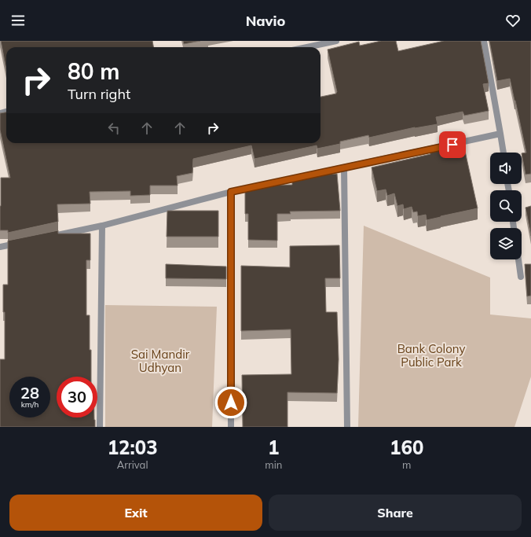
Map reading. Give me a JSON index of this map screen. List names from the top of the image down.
{
  "parks": ["Bank Colony Public Park", "Sai Mandir Udhyan"],
  "page": {
    "header": "Navio",
    "turn": ["80 m", "Turn right"],
    "speed": "28 km/h",
    "limit": "30",
    "eta": [
      "12:03",
      "Arrival",
      "1",
      "min",
      "160",
      "m"
    ],
    "buttons": ["Exit", "Share"]
  }
}
